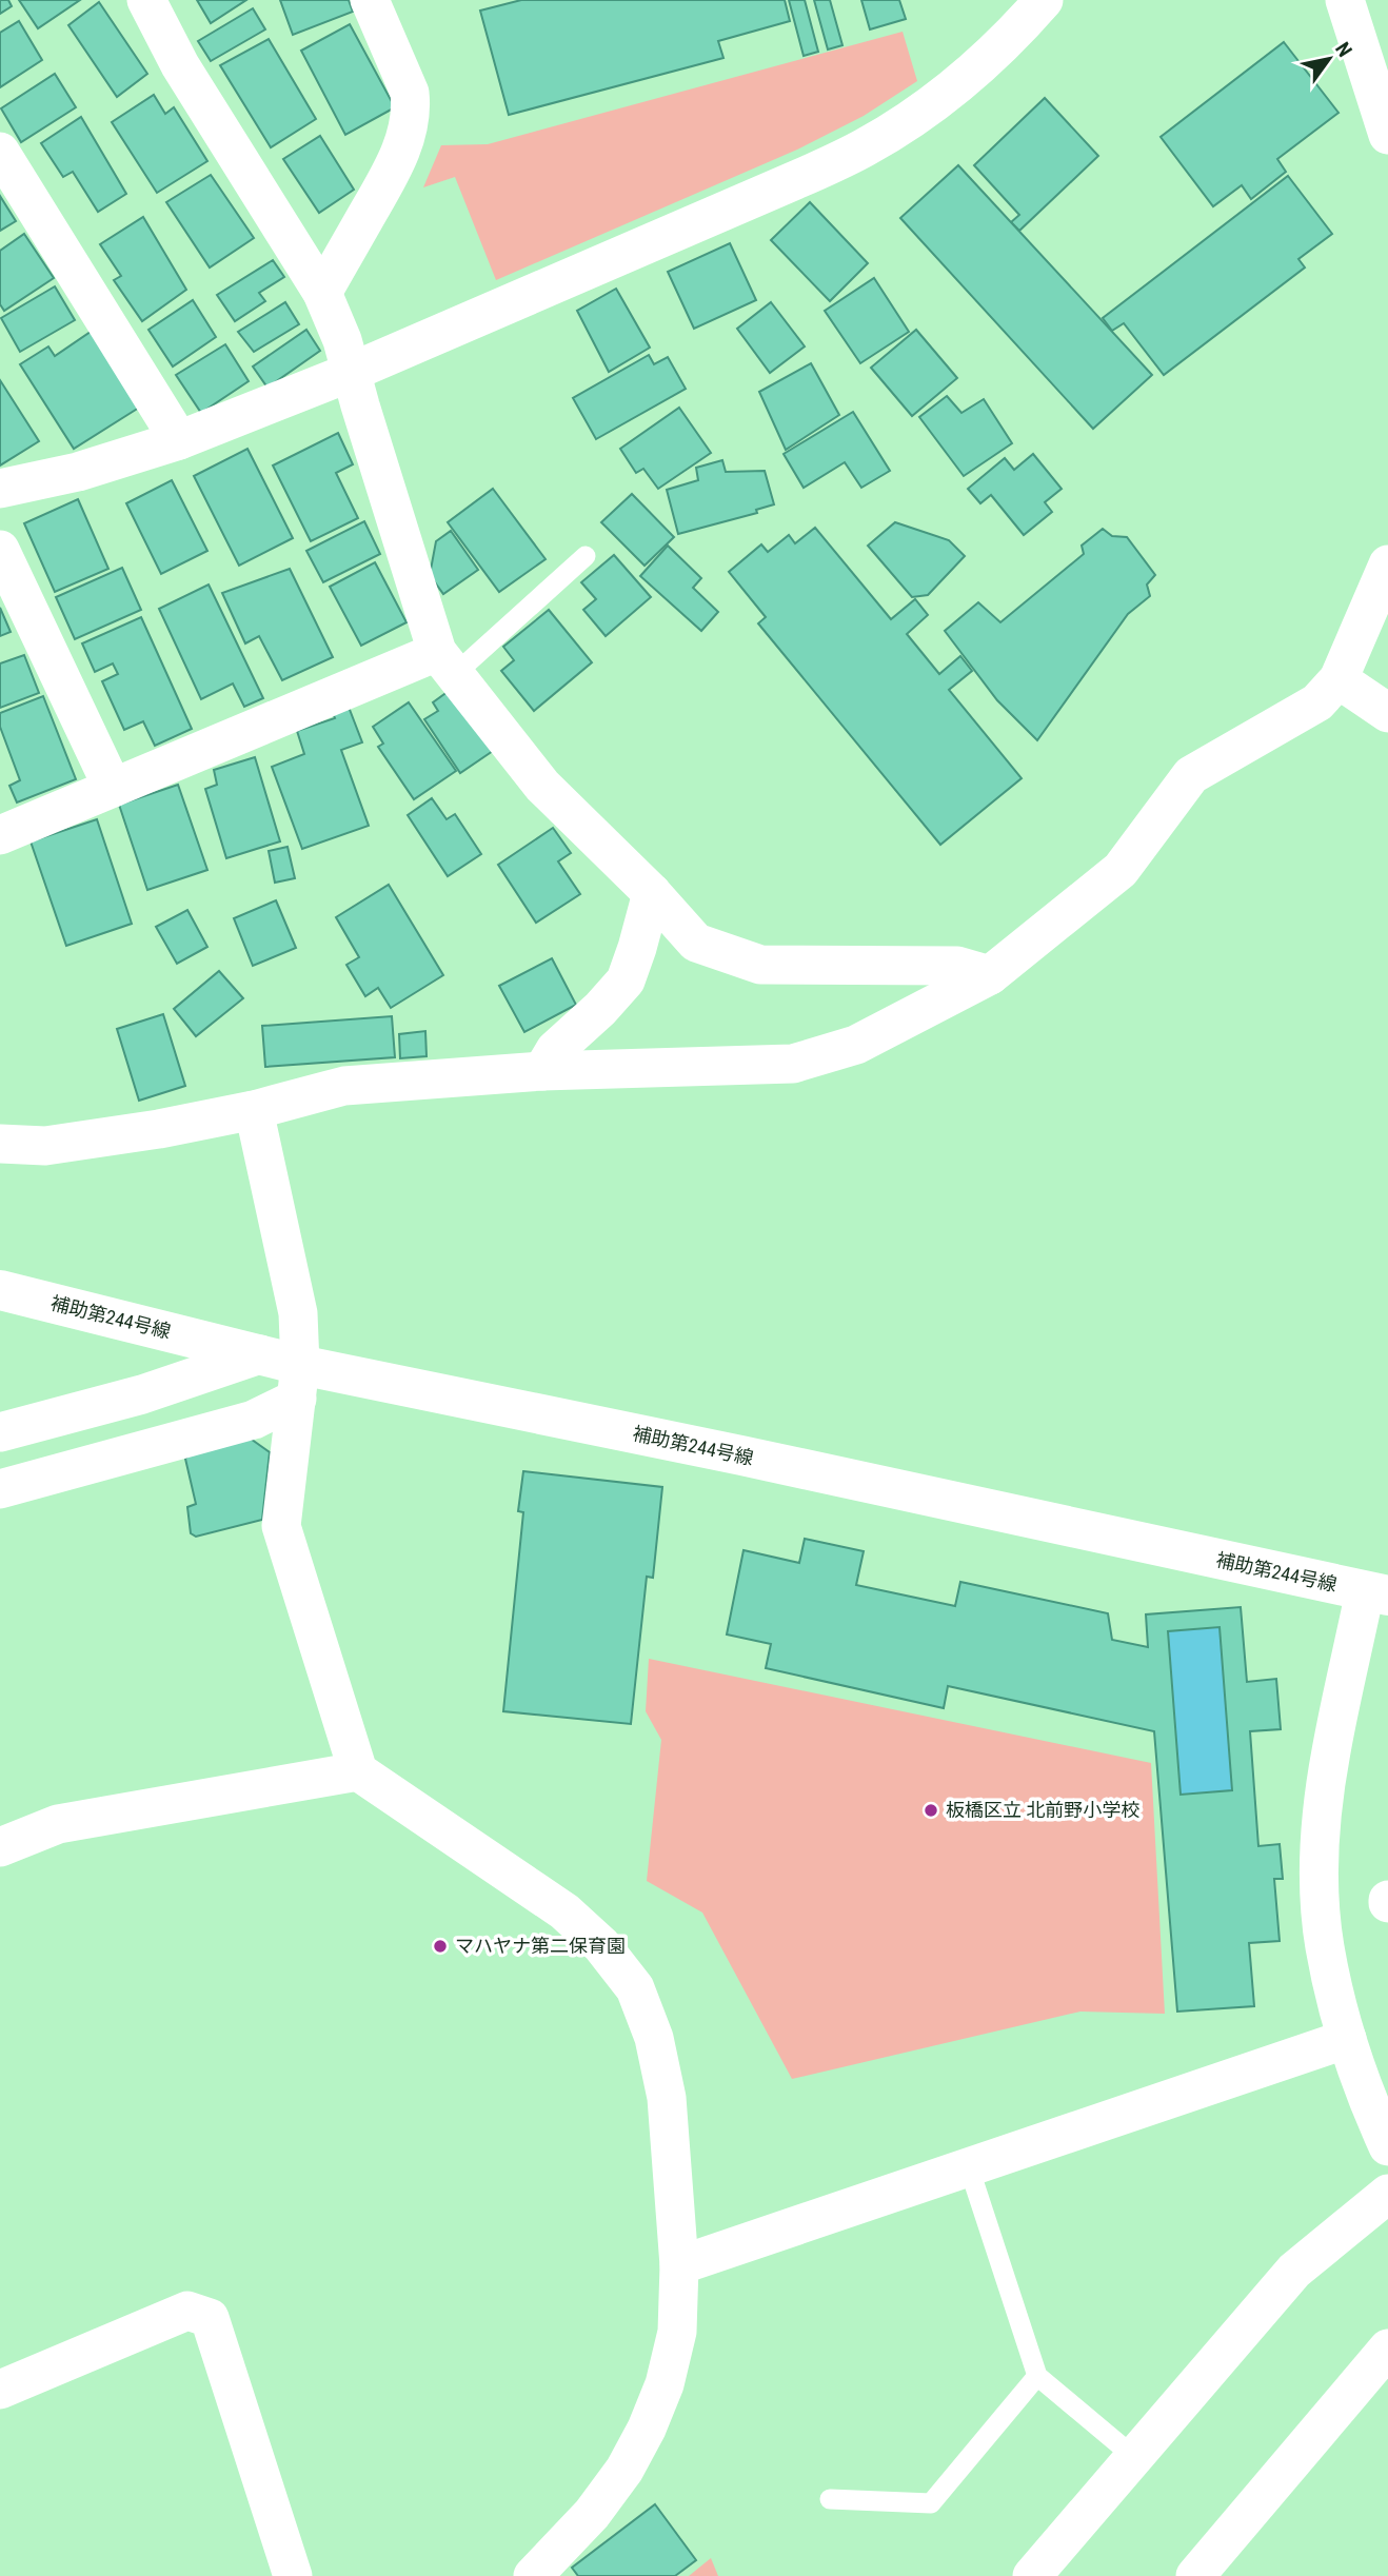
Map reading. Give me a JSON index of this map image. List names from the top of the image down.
{
  "streets": {
    "street": ["補助第244号線"]
  },
  "places": ["板橋区立 北前野小学校", "マハヤナ第二保育園"],
  "north": "top right"
}
